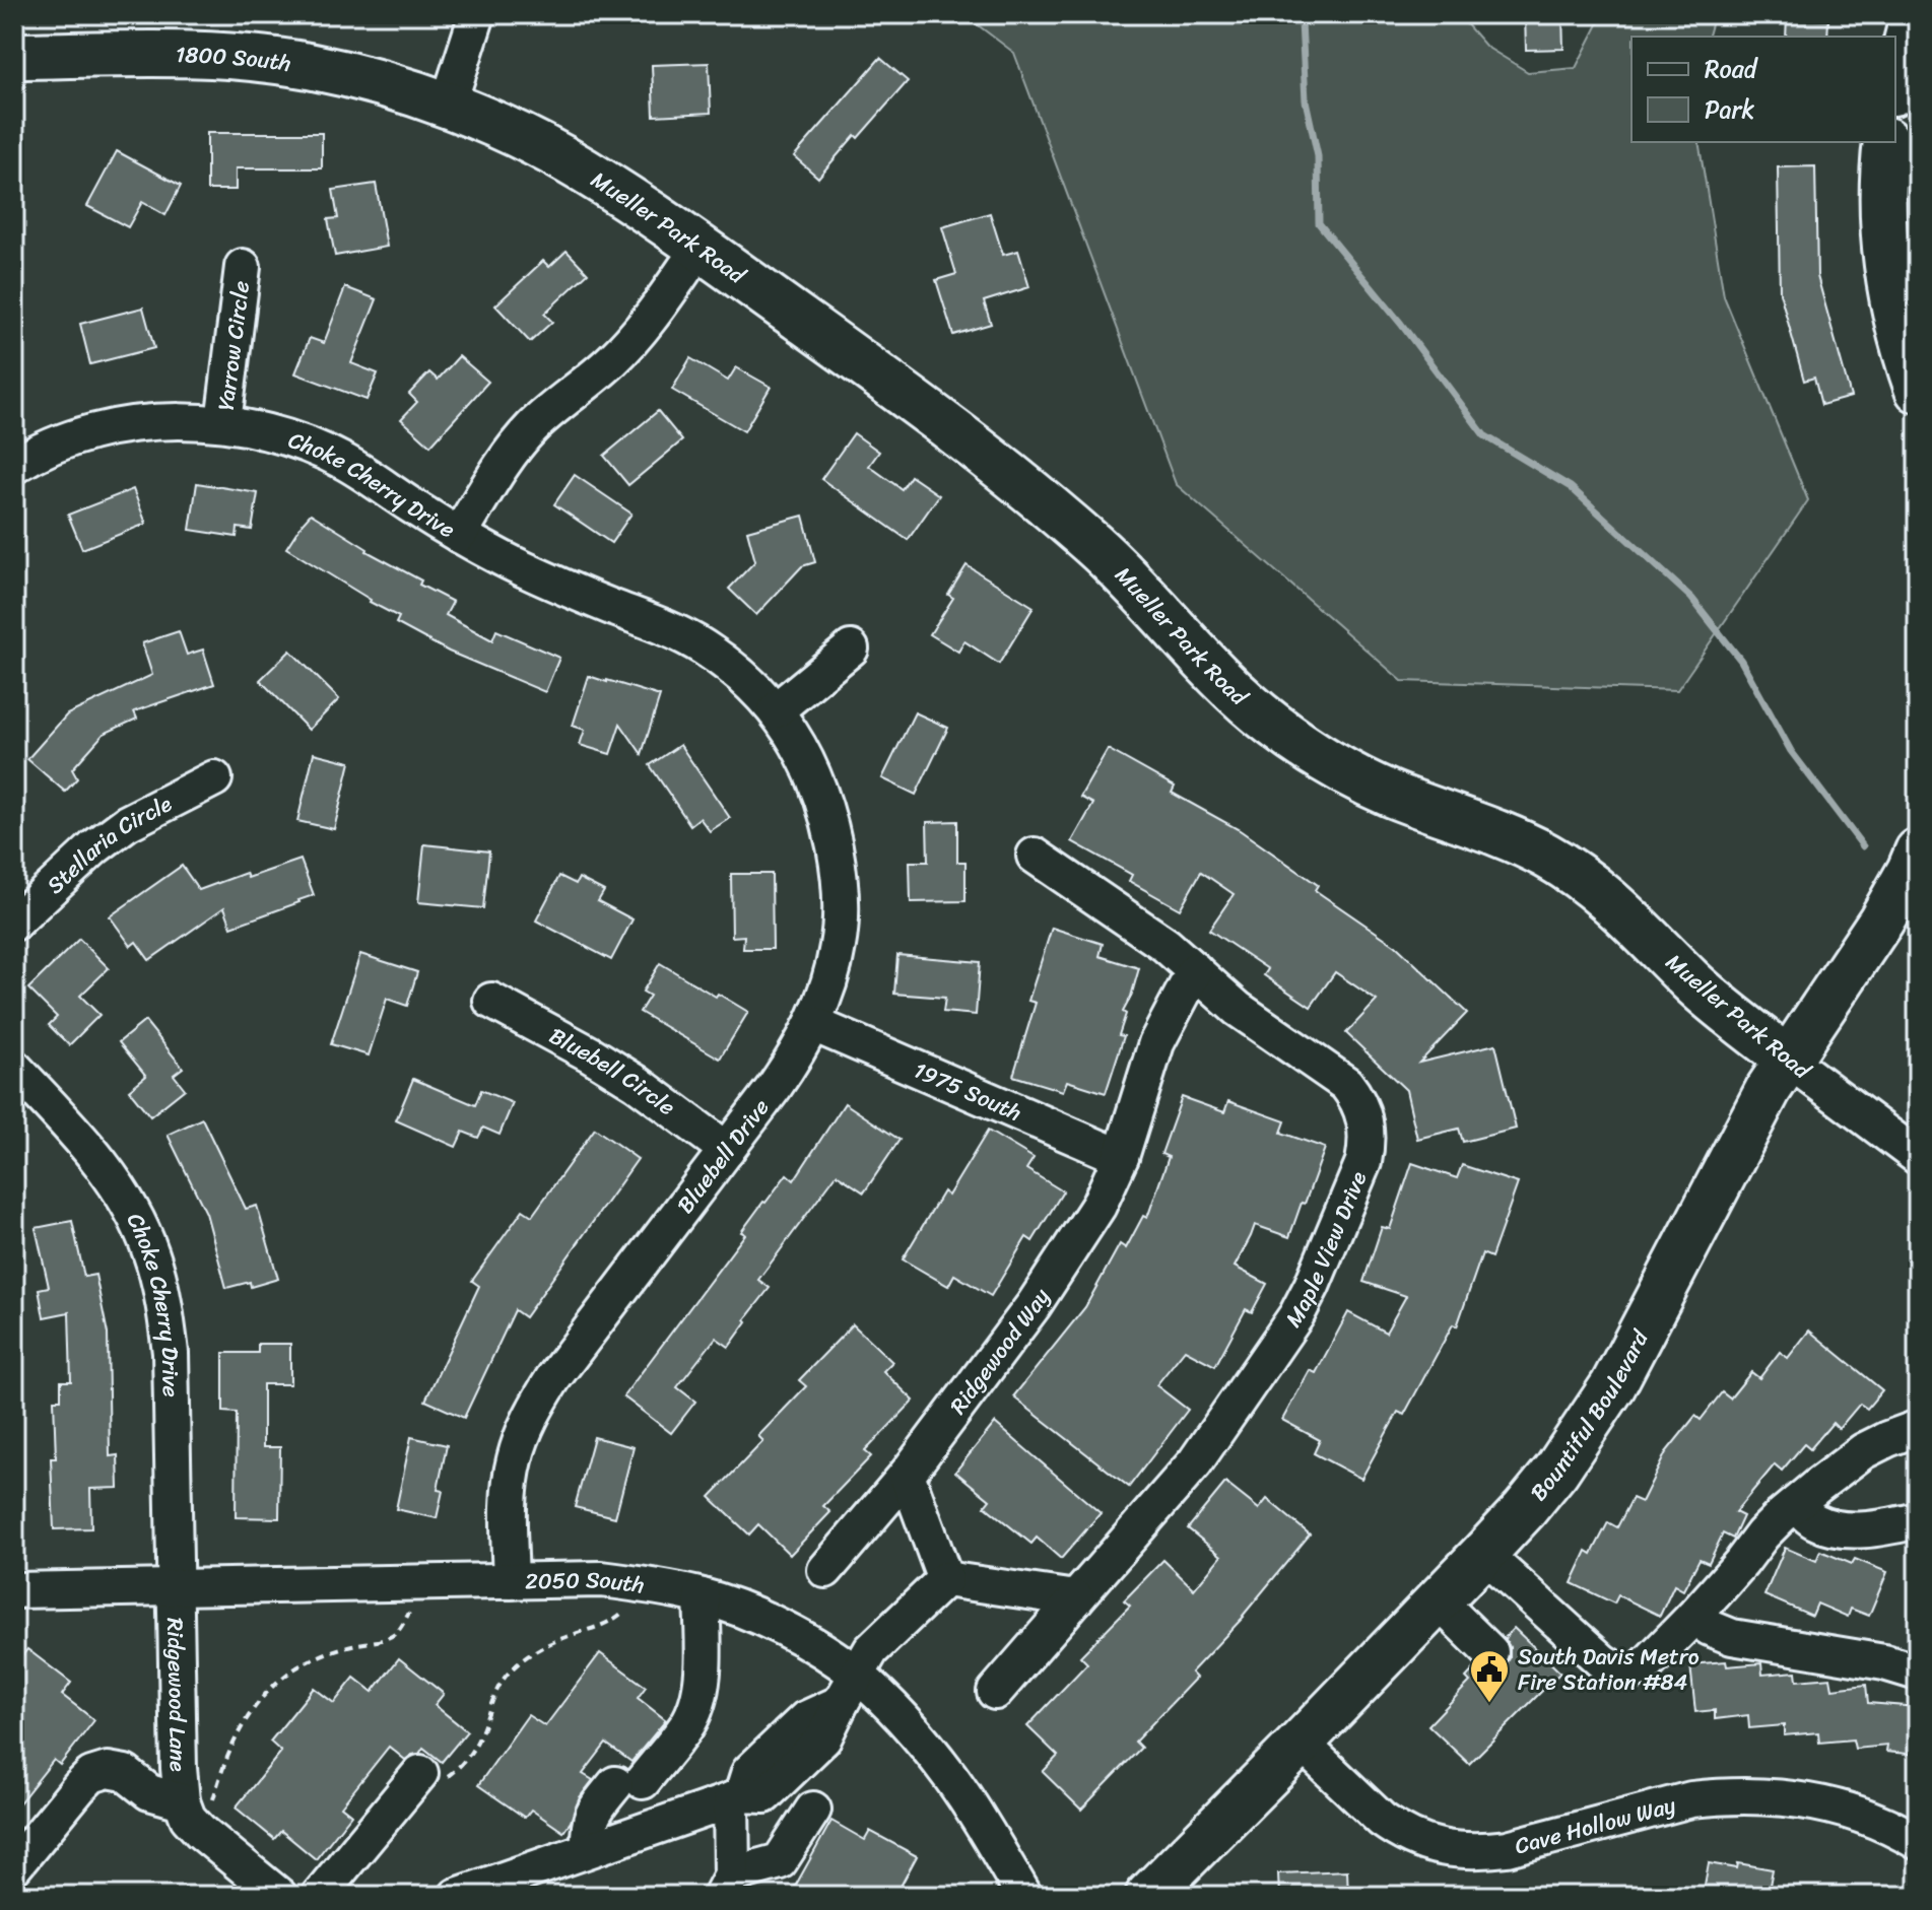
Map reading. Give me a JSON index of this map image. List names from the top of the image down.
{
  "streets": {
    "main road": ["1800 South", "Mueller Park Road", "Bountiful Boulevard"],
    "street": [
      "Yarrow Circle",
      "Choke Cherry Drive",
      "Stellaria Circle",
      "Bluebell Circle",
      "1975 South",
      "Bluebell Drive",
      "Maple View Drive",
      "Ridgewood Way",
      "2050 South",
      "Ridgewood Lane",
      "Cave Hollow Way"
    ]
  },
  "crossings": [
    ["1800 South", "Mueller Park Road"],
    ["Mueller Park Road", "Choke Cherry Drive"],
    ["Mueller Park Road", "Bountiful Boulevard"],
    ["Yarrow Circle", "Choke Cherry Drive"],
    ["Choke Cherry Drive", "Bluebell Drive"],
    ["Choke Cherry Drive", "2050 South"],
    ["Choke Cherry Drive", "Ridgewood Lane"],
    ["Bluebell Circle", "Bluebell Drive"],
    ["1975 South", "Bluebell Drive"],
    ["1975 South", "Ridgewood Way"],
    ["Bluebell Drive", "2050 South"],
    ["Maple View Drive", "Ridgewood Way"],
    ["Bountiful Boulevard", "Cave Hollow Way"],
    ["2050 South", "Ridgewood Lane"]
  ],
  "places": {
    "public building": ["South Davis Metro Fire Station #84"]
  },
  "legend": ["Road", "Park"]
}
